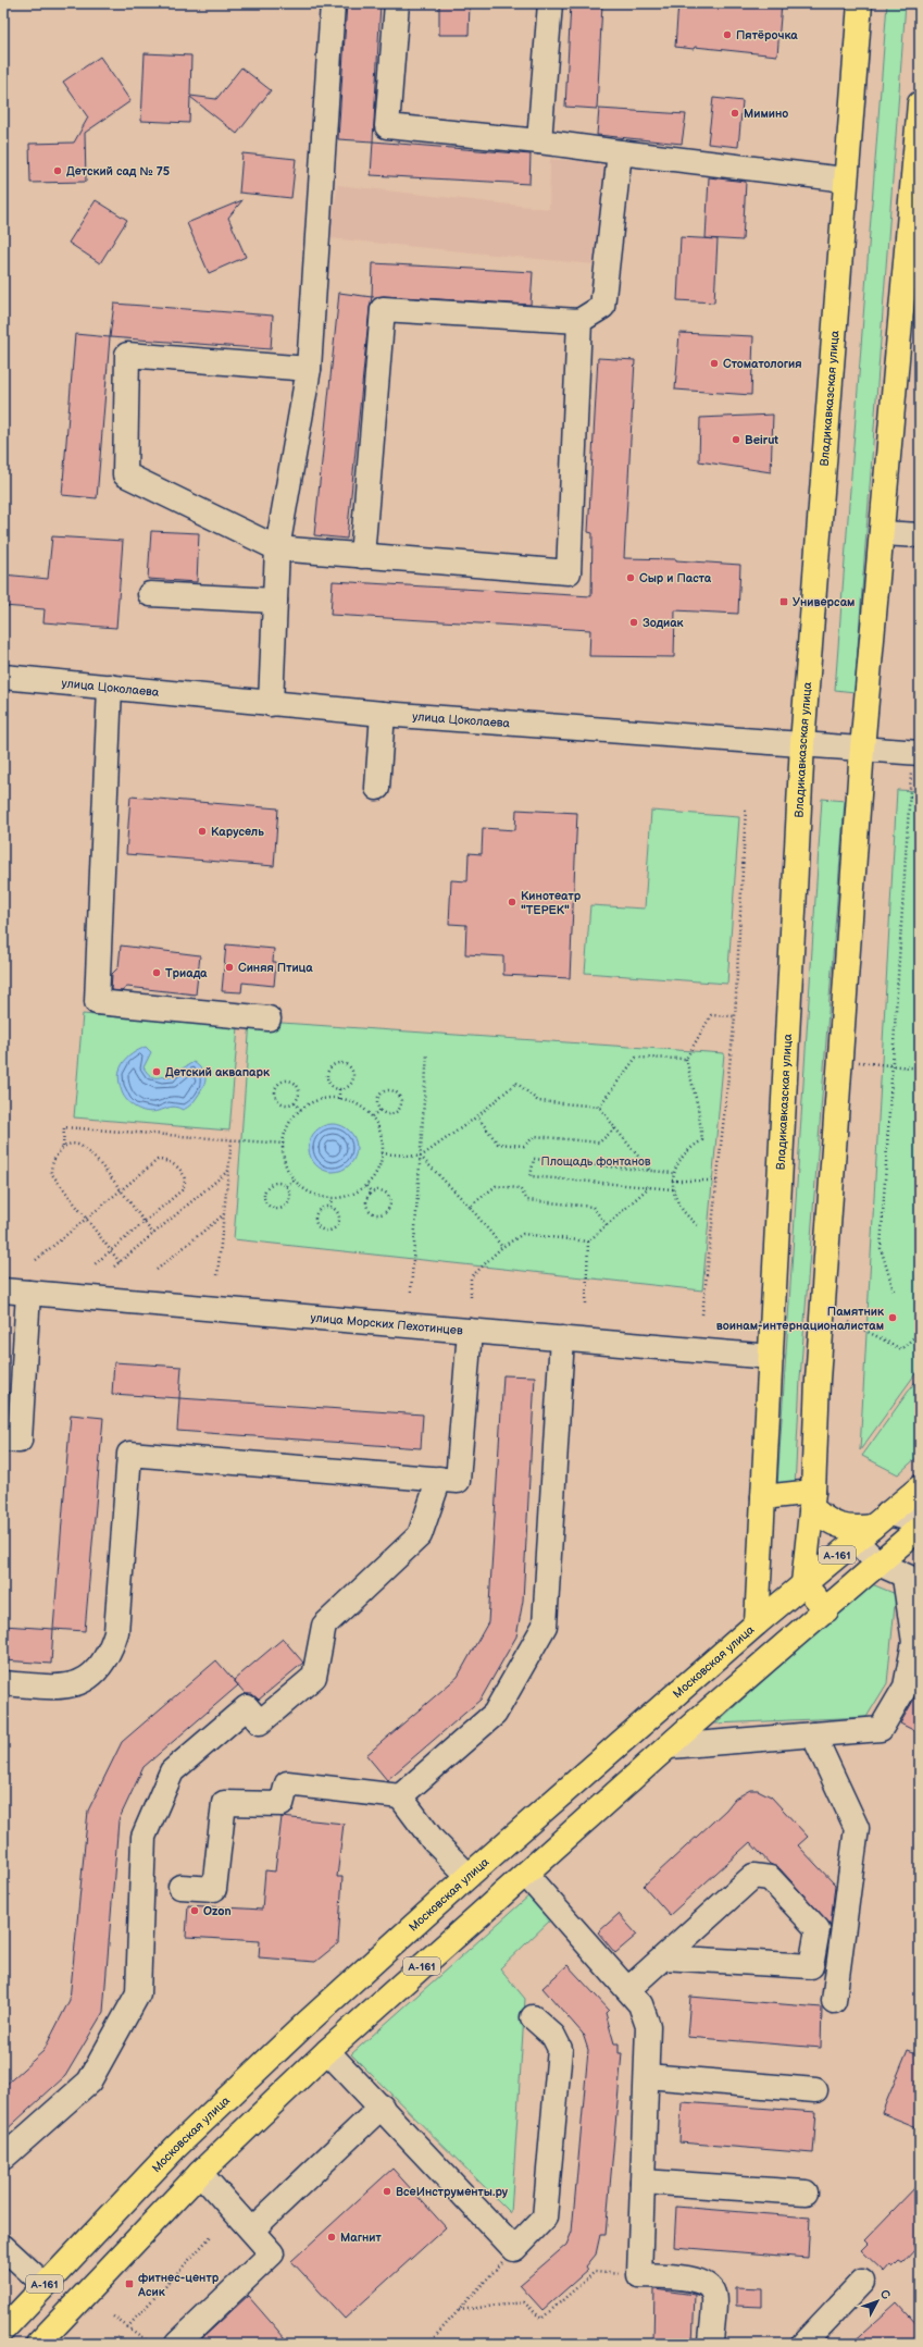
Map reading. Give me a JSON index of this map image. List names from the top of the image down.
{
  "streets": {
    "main road": ["Владикавказская улица", "А-161", "Московская улица"],
    "street": ["улица Цоколаева", "улица Морских Пехотинцев"]
  },
  "crossings": [
    ["Владикавказская улица", "улица Цоколаева"],
    ["Владикавказская улица", "улица Морских Пехотинцев"],
    ["Владикавказская улица", "Московская улица"]
  ],
  "parks": ["Площадь фонтанов"],
  "places": {
    "other": [
      "Пятёрочка",
      "Мимино",
      "Детский сад № 75",
      "Стоматология",
      "Beirut",
      "Сыр и Паста",
      "Зодиак",
      "Карусель",
      "Кинотеатр \"ТЕРЕК\"",
      "Синяя Птица",
      "Триада",
      "Детский аквапарк",
      "Памятник воинам-интернационалистам",
      "Ozon",
      "ВсеИнструменты.ру",
      "Магнит"
    ],
    "transit": ["Универсам", "фитнес-центр Асик"]
  },
  "north": "top right"
}
